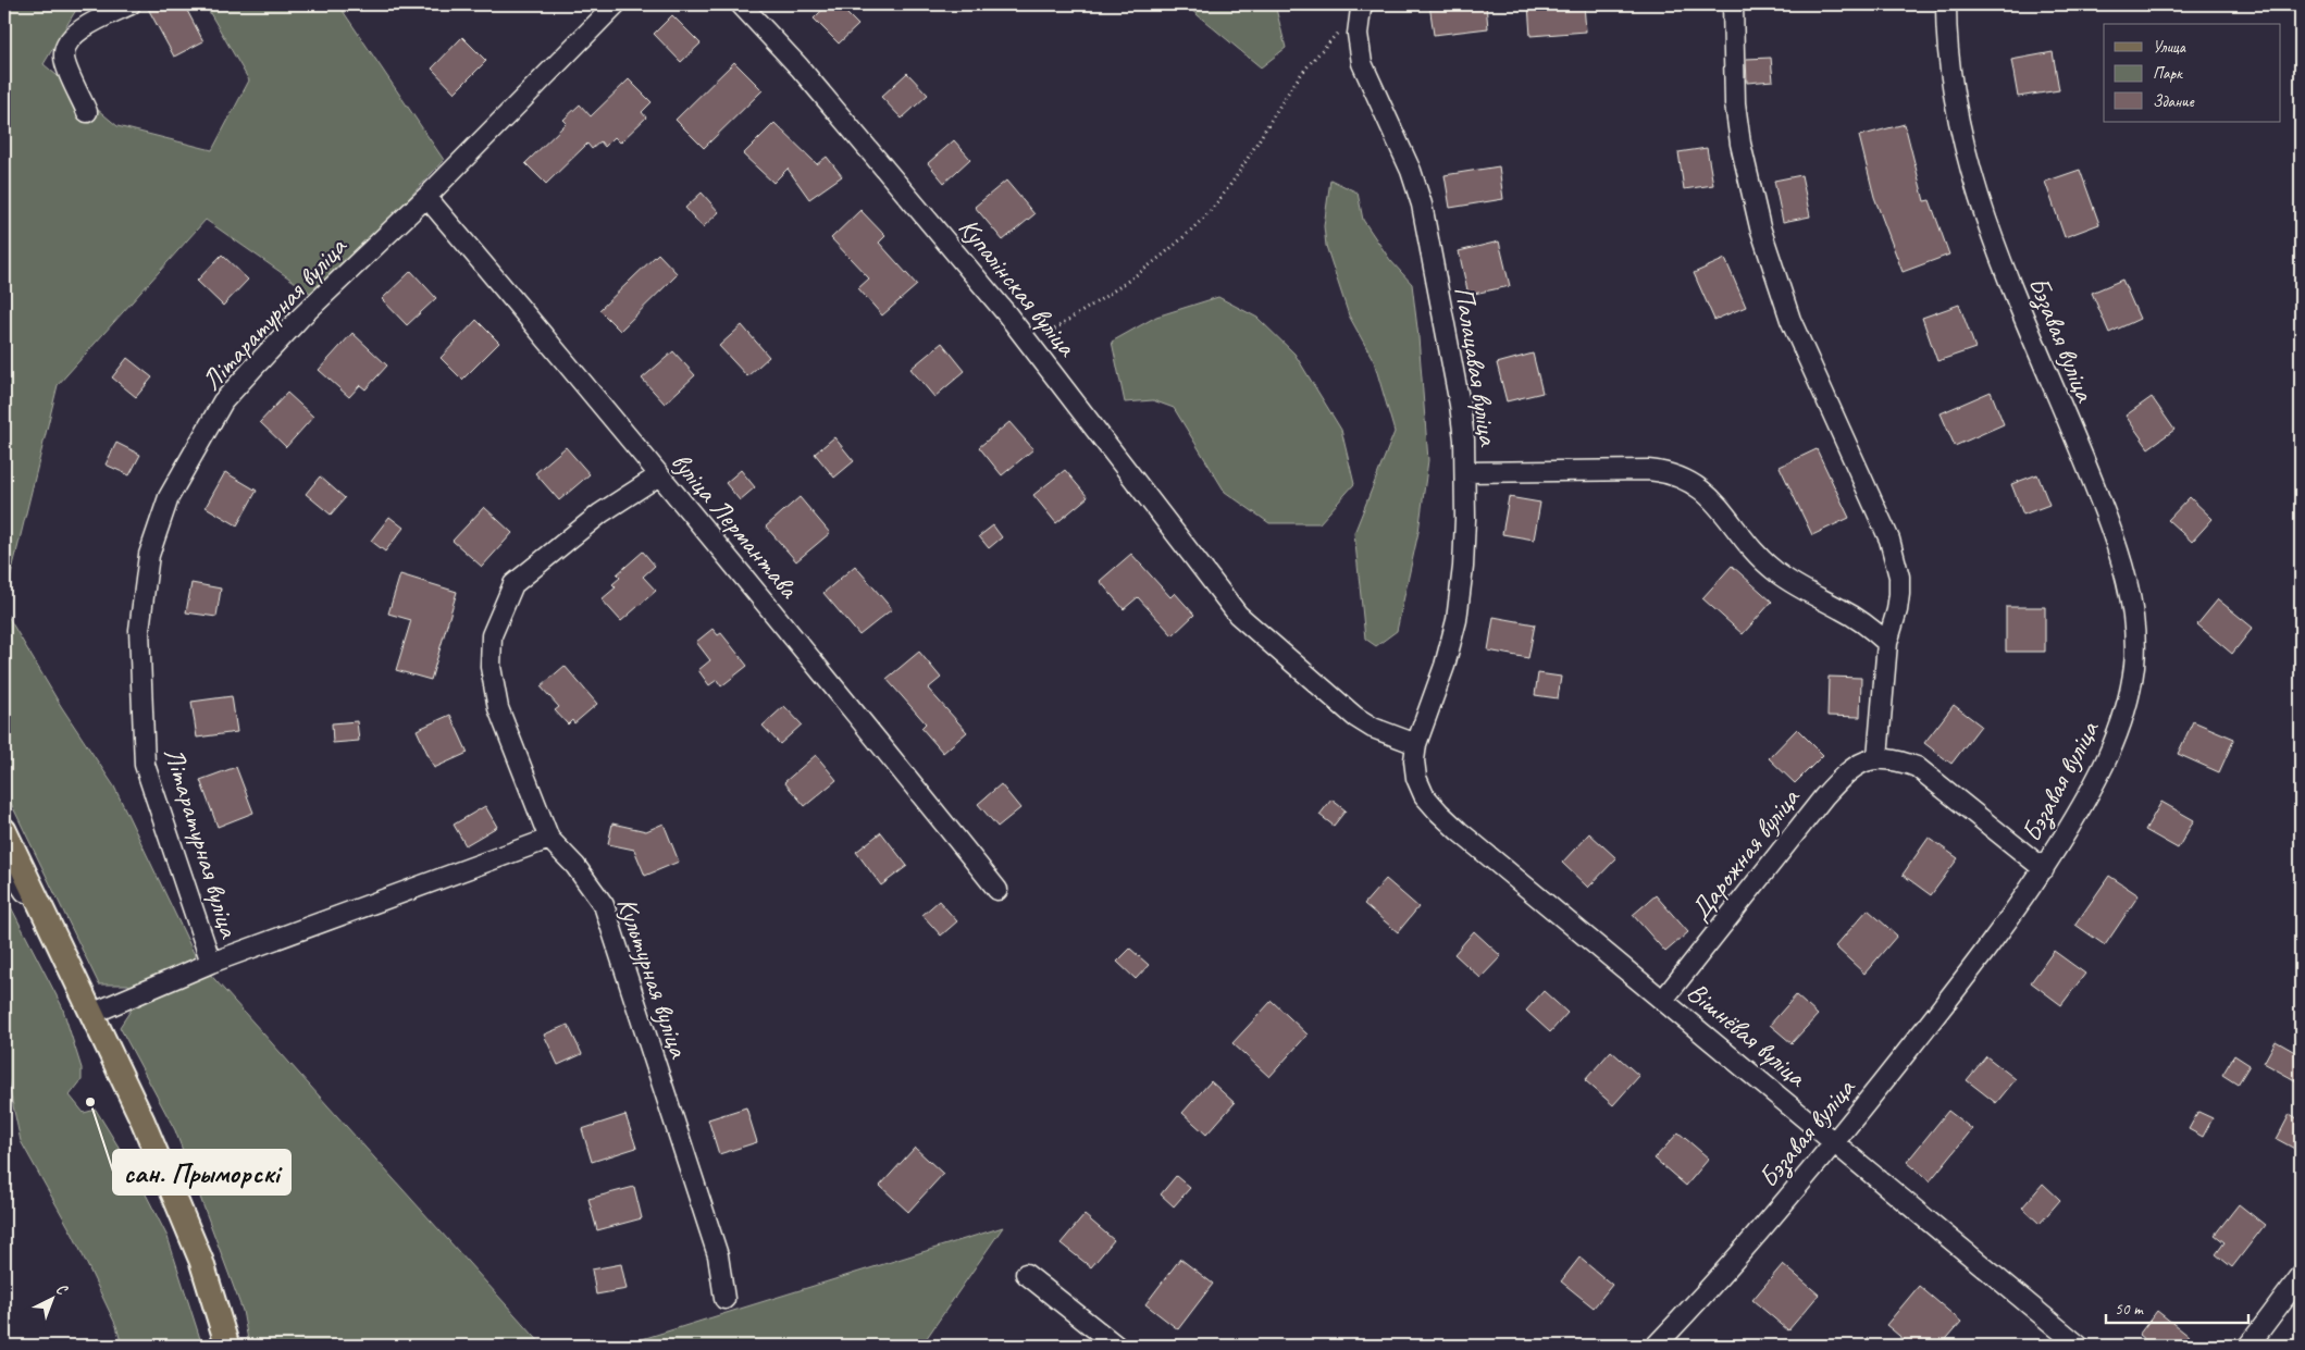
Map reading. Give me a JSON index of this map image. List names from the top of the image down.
{
  "streets": {
    "street": [
      "Купалінская вуліца",
      "Літаратурная вуліца",
      "Бэзавая вуліца",
      "Палацавая вуліца",
      "вуліца Лермантава",
      "Дарожная вуліца",
      "Культурная вуліца",
      "Вішнёвая вуліца"
    ]
  },
  "crossings": [
    ["Купалінская вуліца", "Палацавая вуліца"],
    ["Купалінская вуліца", "Вішнёвая вуліца"],
    ["Літаратурная вуліца", "вуліца Лермантава"],
    ["Бэзавая вуліца", "Вішнёвая вуліца"],
    ["Палацавая вуліца", "Вішнёвая вуліца"],
    ["вуліца Лермантава", "Культурная вуліца"],
    ["Дарожная вуліца", "Вішнёвая вуліца"]
  ],
  "places": ["сан. Прыморскі"],
  "legend": ["Улица", "Парк", "Здание"],
  "scale_bar": "50 m",
  "north": "top right"
}
